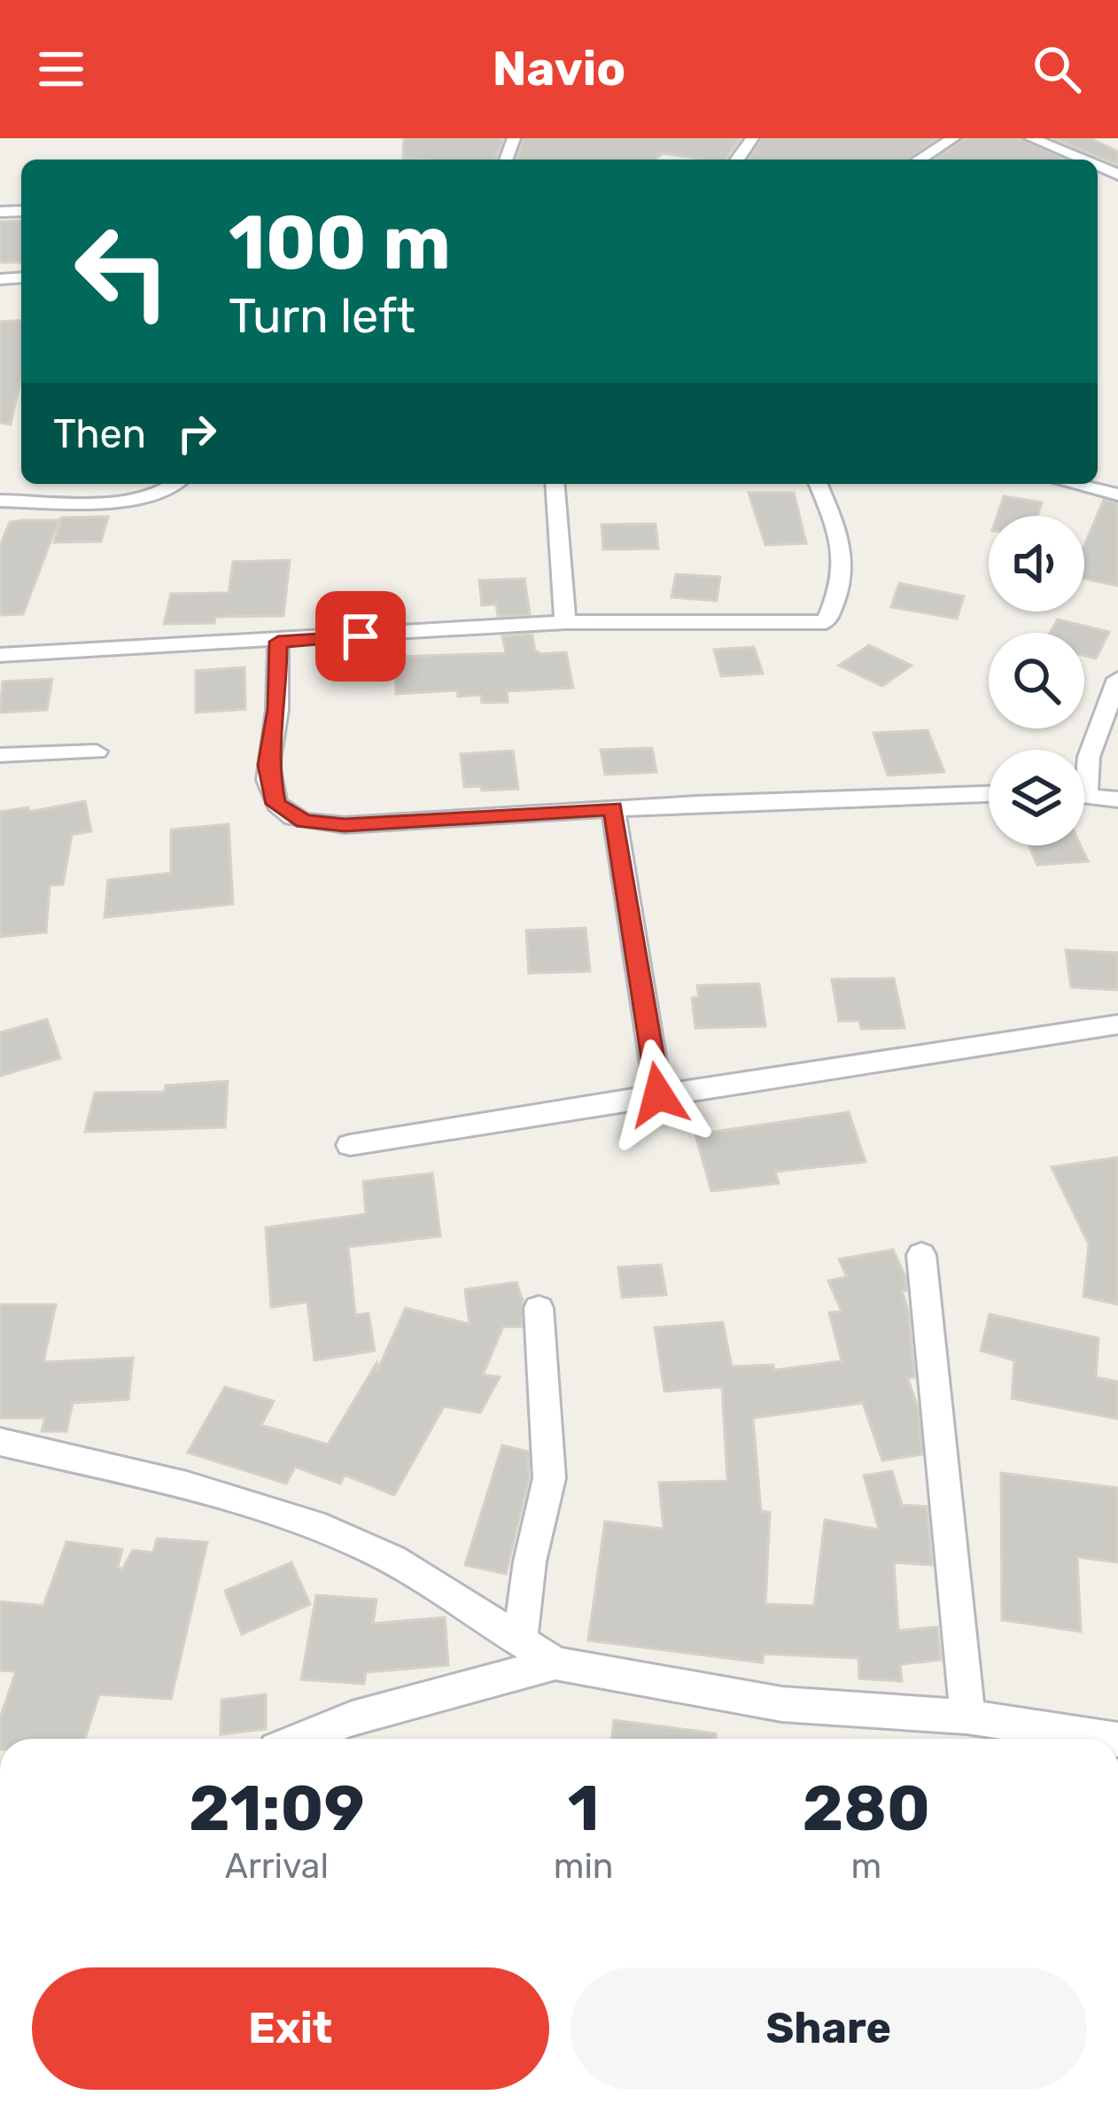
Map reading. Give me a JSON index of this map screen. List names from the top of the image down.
{
  "page": {
    "header": "Navio",
    "turn": ["100 m", "Turn left"],
    "then": "Then",
    "eta": [
      "21:09",
      "Arrival",
      "1",
      "min",
      "280",
      "m"
    ],
    "buttons": ["Exit", "Share"]
  }
}
